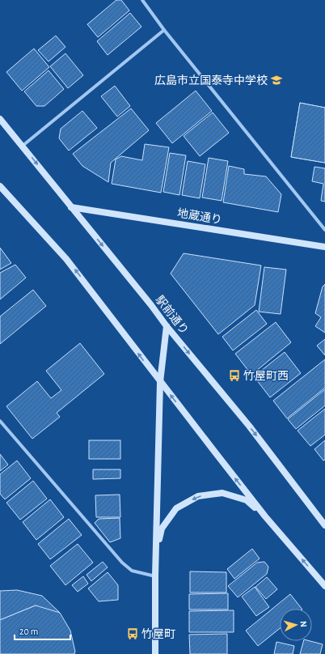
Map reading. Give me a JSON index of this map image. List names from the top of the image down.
{
  "streets": {
    "street": ["地蔵通り", "駅前通り"]
  },
  "crossings": [
    ["地蔵通り", "駅前通り"]
  ],
  "places": {
    "school or university": ["広島市立国泰寺中学校"],
    "bus stop": ["竹屋町西", "竹屋町"]
  },
  "scale_bar": "20 m",
  "north": "right"
}
